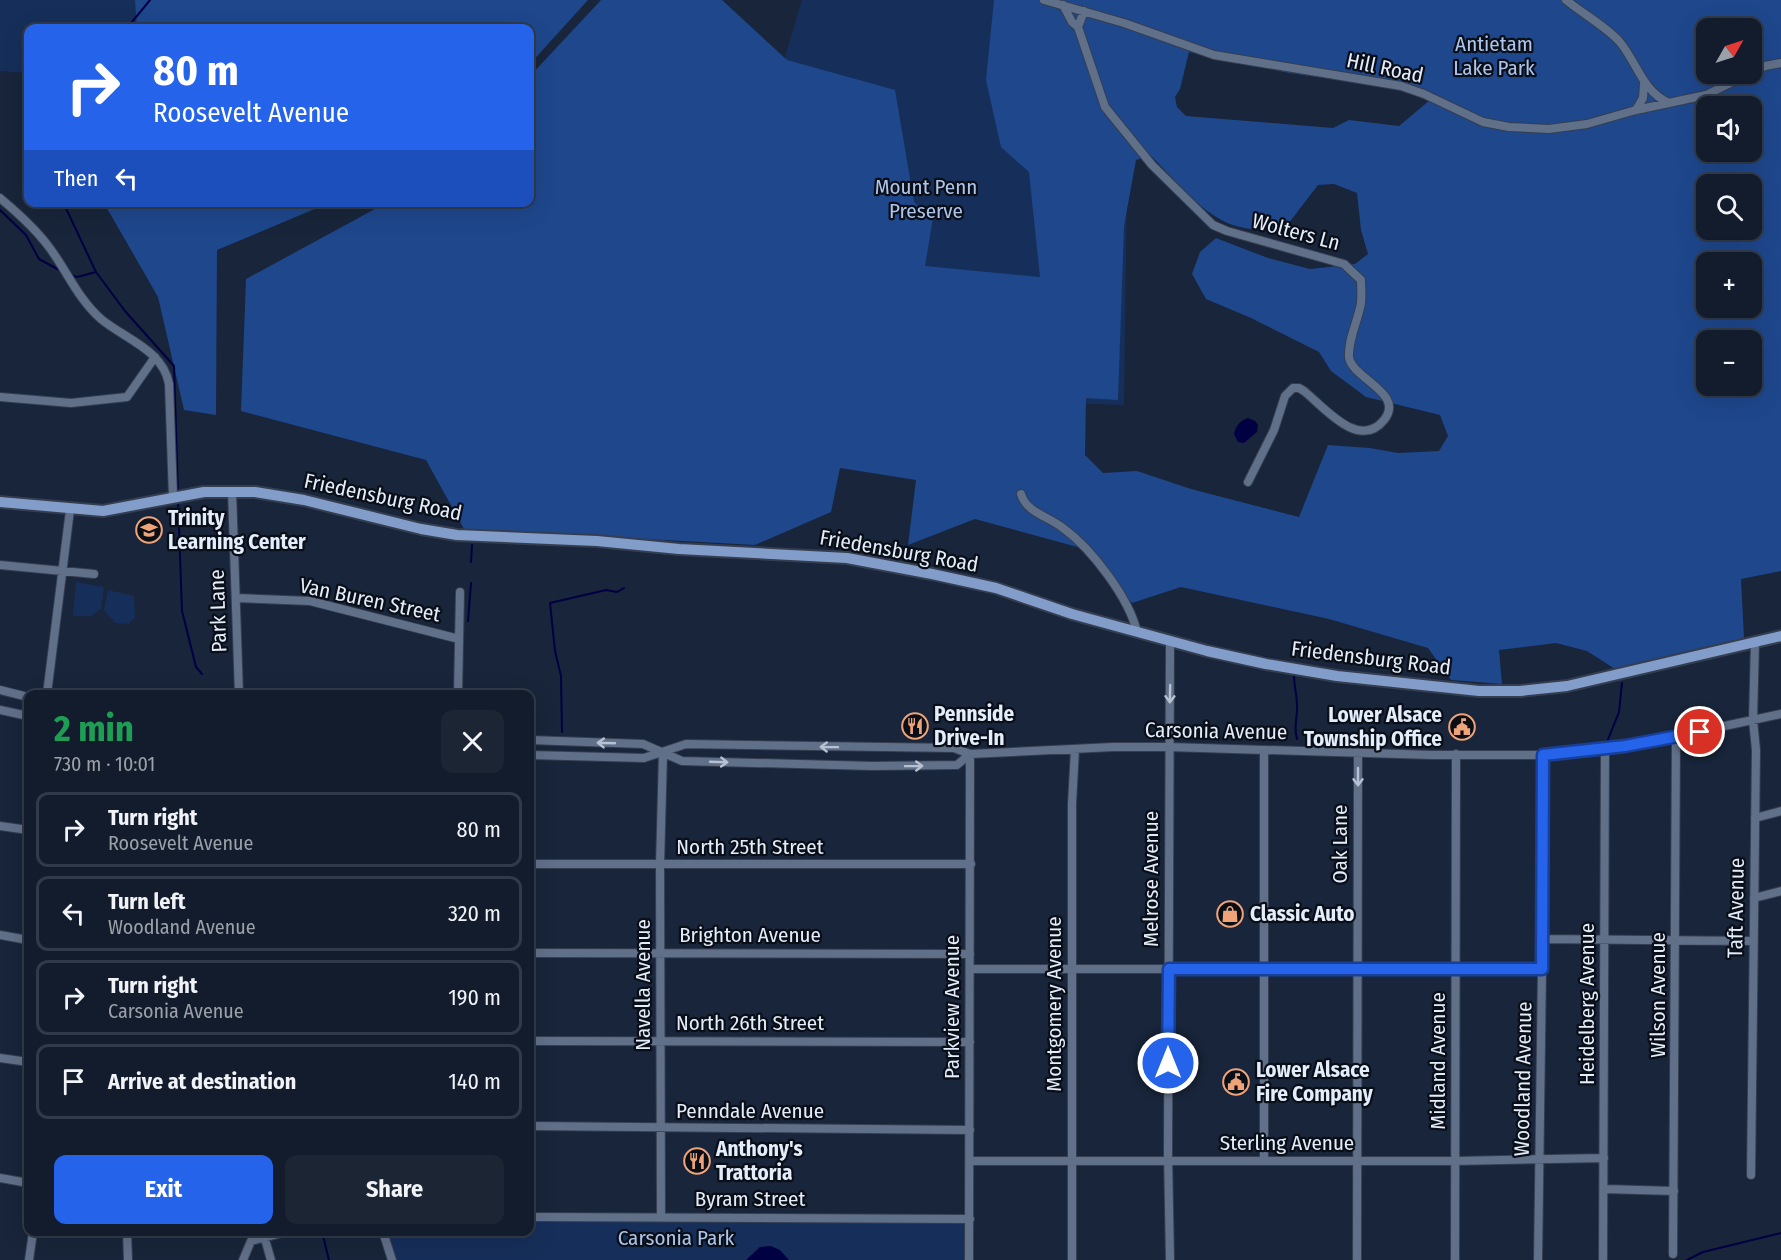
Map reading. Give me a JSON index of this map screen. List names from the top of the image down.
{
  "streets": {
    "main road": ["Friedensburg Road"],
    "street": [
      "Hill Road",
      "Wolters Ln",
      "Van Buren Street",
      "Park Lane",
      "Carsonia Avenue",
      "Oak Lane",
      "North 25th Street",
      "Melrose Avenue",
      "Taft Avenue",
      "Brighton Avenue",
      "Navella Avenue",
      "Wilson Avenue",
      "Montgomery Avenue",
      "Heidelberg Avenue",
      "Parkview Avenue",
      "North 26th Street",
      "Midland Avenue",
      "Woodland Avenue",
      "Penndale Avenue",
      "Sterling Avenue",
      "Byram Street"
    ]
  },
  "crossings": [
    ["Friedensburg Road", "Park Lane"],
    ["Friedensburg Road", "Melrose Avenue"],
    ["Friedensburg Road", "Taft Avenue"],
    ["Van Buren Street", "Park Lane"],
    ["Carsonia Avenue", "Oak Lane"],
    ["Carsonia Avenue", "Melrose Avenue"],
    ["Carsonia Avenue", "Taft Avenue"],
    ["Carsonia Avenue", "Navella Avenue"],
    ["Carsonia Avenue", "Wilson Avenue"],
    ["Carsonia Avenue", "Montgomery Avenue"],
    ["Carsonia Avenue", "Heidelberg Avenue"],
    ["Carsonia Avenue", "Parkview Avenue"],
    ["Carsonia Avenue", "Midland Avenue"],
    ["Carsonia Avenue", "Woodland Avenue"],
    ["Oak Lane", "Sterling Avenue"],
    ["North 25th Street", "Navella Avenue"],
    ["North 25th Street", "Parkview Avenue"],
    ["Melrose Avenue", "Sterling Avenue"],
    ["Brighton Avenue", "Navella Avenue"],
    ["Brighton Avenue", "Parkview Avenue"],
    ["Navella Avenue", "North 26th Street"],
    ["Navella Avenue", "Penndale Avenue"],
    ["Navella Avenue", "Byram Street"],
    ["Montgomery Avenue", "Sterling Avenue"],
    ["Heidelberg Avenue", "Sterling Avenue"],
    ["Parkview Avenue", "North 26th Street"],
    ["Parkview Avenue", "Penndale Avenue"],
    ["Parkview Avenue", "Sterling Avenue"],
    ["Parkview Avenue", "Byram Street"],
    ["Midland Avenue", "Sterling Avenue"],
    ["Woodland Avenue", "Sterling Avenue"]
  ],
  "one_way": ["Oak Lane"],
  "parks": ["Antietam Lake Park", "Mount Penn Preserve", "Carsonia Park"],
  "places": {
    "school or university": ["Trinity Learning Center"],
    "restaurant": ["Pennside Drive-In", "Anthony's Trattoria"],
    "public building": ["Lower Alsace Township Office", "Lower Alsace Fire Company"],
    "shop": ["Classic Auto"]
  },
  "north": "top right",
  "page": {
    "map_buttons": ["+", "−"],
    "turn": ["80 m", "Roosevelt Avenue"],
    "then": "Then",
    "heading": ["2 min", "730 m · 10:01"],
    "list": [
      {
        "name": "Turn right",
        "note": "Roosevelt Avenue",
        "value": "80 m"
      },
      {
        "name": "Turn left",
        "note": "Woodland Avenue",
        "value": "320 m"
      },
      {
        "name": "Turn right",
        "note": "Carsonia Avenue",
        "value": "190 m"
      },
      {
        "name": "Arrive at destination",
        "value": "140 m"
      }
    ],
    "buttons": ["Exit", "Share"]
  }
}
